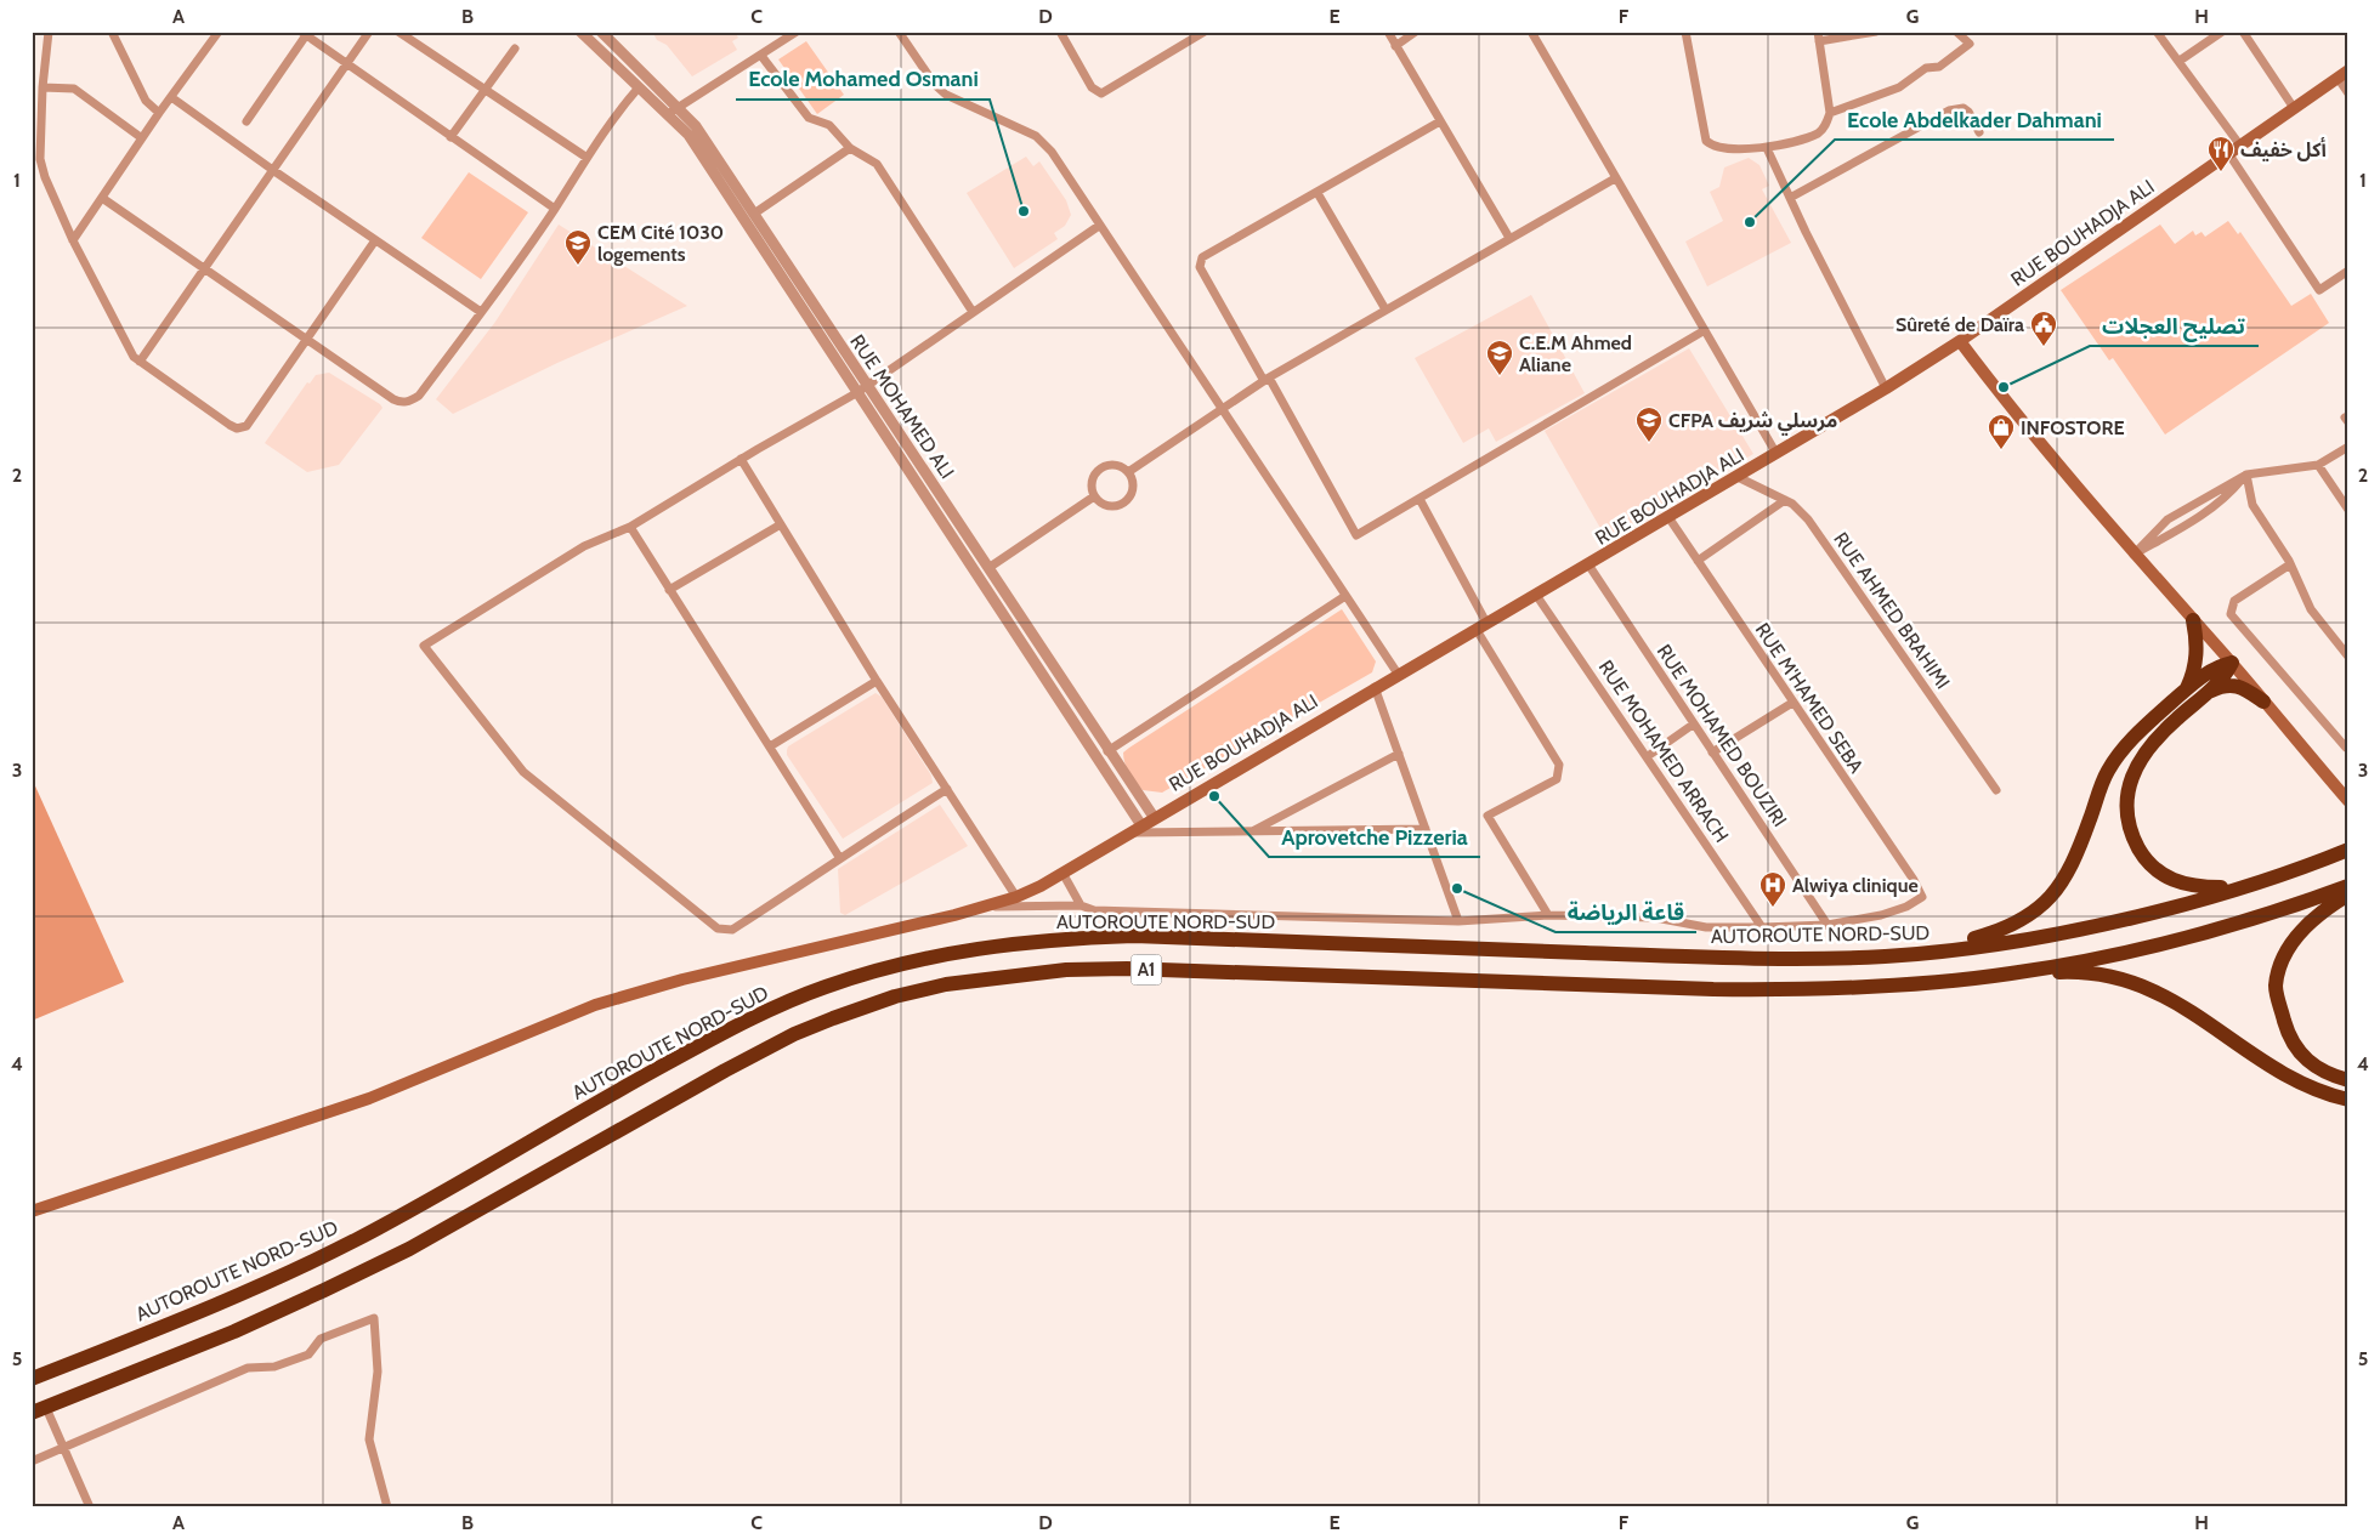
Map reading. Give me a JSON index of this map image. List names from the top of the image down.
{
  "streets": {
    "highway": ["AUTOROUTE NORD-SUD", "A1"],
    "main road": ["RUE BOUHADJA ALI"],
    "street": [
      "RUE MOHAMED ALI",
      "RUE AHMED BRAHIMI",
      "RUE M'HAMED SEBA",
      "RUE MOHAMED BOUZIRI",
      "RUE MOHAMED ARRACH"
    ]
  },
  "crossings": [
    ["RUE BOUHADJA ALI", "RUE MOHAMED ALI"],
    ["RUE BOUHADJA ALI", "RUE AHMED BRAHIMI"],
    ["RUE BOUHADJA ALI", "RUE M'HAMED SEBA"],
    ["RUE BOUHADJA ALI", "RUE MOHAMED BOUZIRI"],
    ["RUE BOUHADJA ALI", "RUE MOHAMED ARRACH"],
    ["RUE M'HAMED SEBA", "RUE MOHAMED BOUZIRI"]
  ],
  "places": {
    "restaurant": ["أكل خفيف"],
    "other": [
      "Ecole Mohamed Osmani",
      "Ecole Abdelkader Dahmani",
      "تصليح العجلات",
      "Aprovetche Pizzeria",
      "قاعة الرياضة"
    ],
    "school or university": ["CEM Cité 1030 logements", "C.E.M Ahmed Aliane", "CFPA مرسلي شريف"],
    "public building": ["Sûreté de Daïra"],
    "shop": ["INFOSTORE"],
    "hospital": ["Alwiya clinique"]
  },
  "grid": {
    "columns": [
      "A",
      "B",
      "C",
      "D",
      "E",
      "F",
      "G",
      "H"
    ],
    "rows": [
      "1",
      "2",
      "3",
      "4",
      "5"
    ]
  }
}
